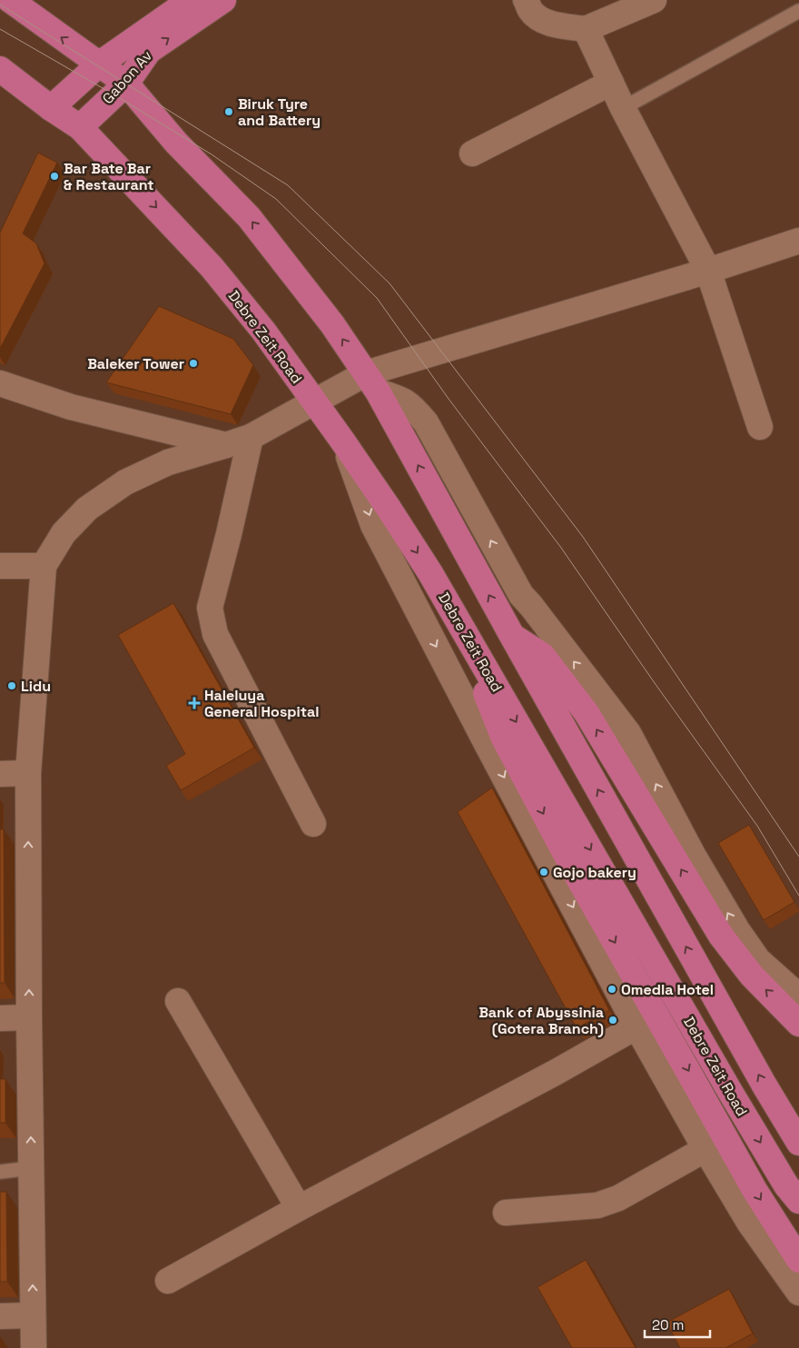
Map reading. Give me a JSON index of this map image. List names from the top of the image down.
{
  "streets": {
    "main road": ["Gabon Av", "Debre Zeit Road"]
  },
  "crossings": [
    ["Gabon Av", "Debre Zeit Road"]
  ],
  "places": {
    "other": [
      "Biruk Tyre and Battery",
      "Bar Bate Bar & Restaurant",
      "Baleker Tower",
      "Lidu",
      "Gojo bakery",
      "Omedla Hotel",
      "Bank of Abyssinia (Gotera Branch)"
    ],
    "health": ["Haleluya General Hospital"]
  },
  "scale_bar": "20 m"
}
